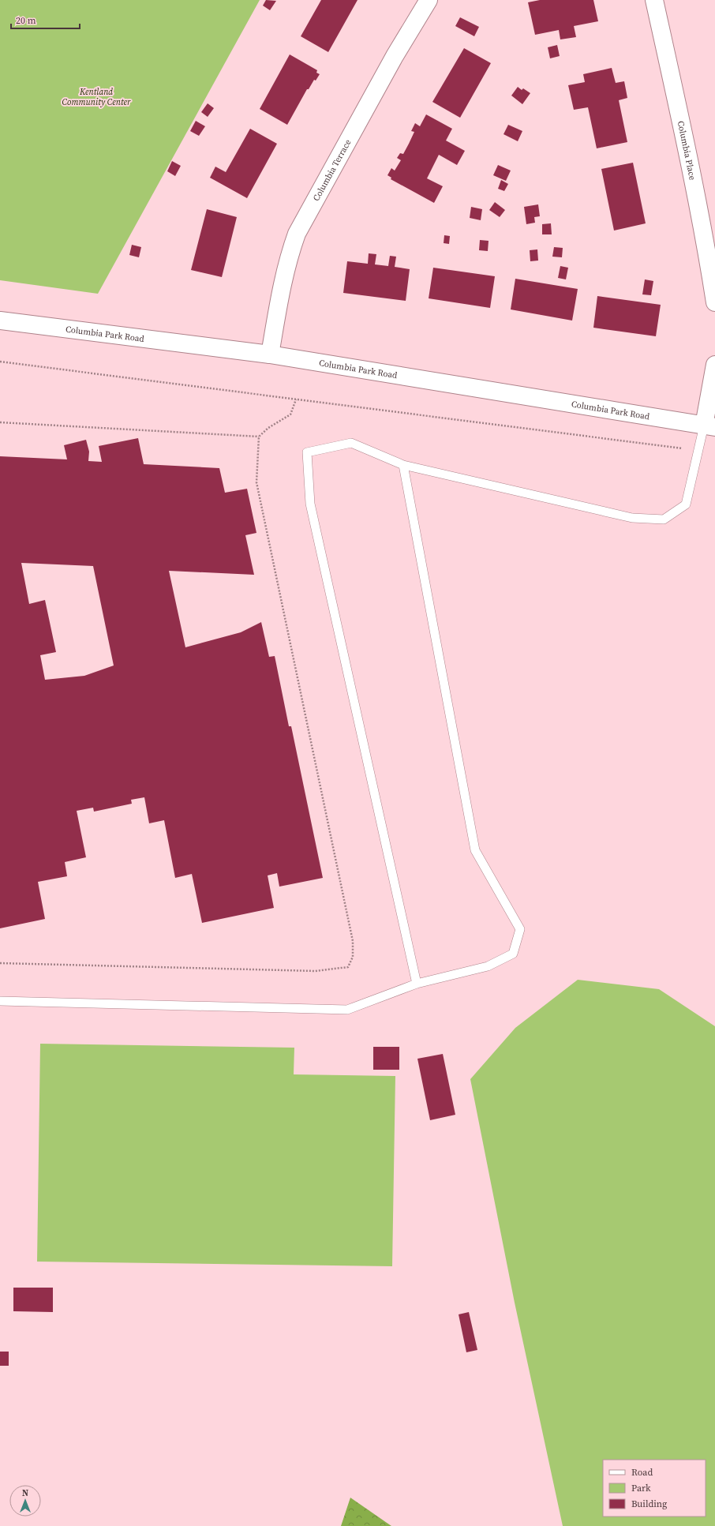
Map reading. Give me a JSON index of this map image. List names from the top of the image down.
{
  "streets": {
    "street": ["Columbia Place", "Columbia Terrace", "Columbia Park Road"]
  },
  "crossings": [
    ["Columbia Terrace", "Columbia Park Road"]
  ],
  "parks": ["Kentland Community Center"],
  "legend": ["Road", "Park", "Building"],
  "scale_bar": "20 m",
  "north": "top"
}
